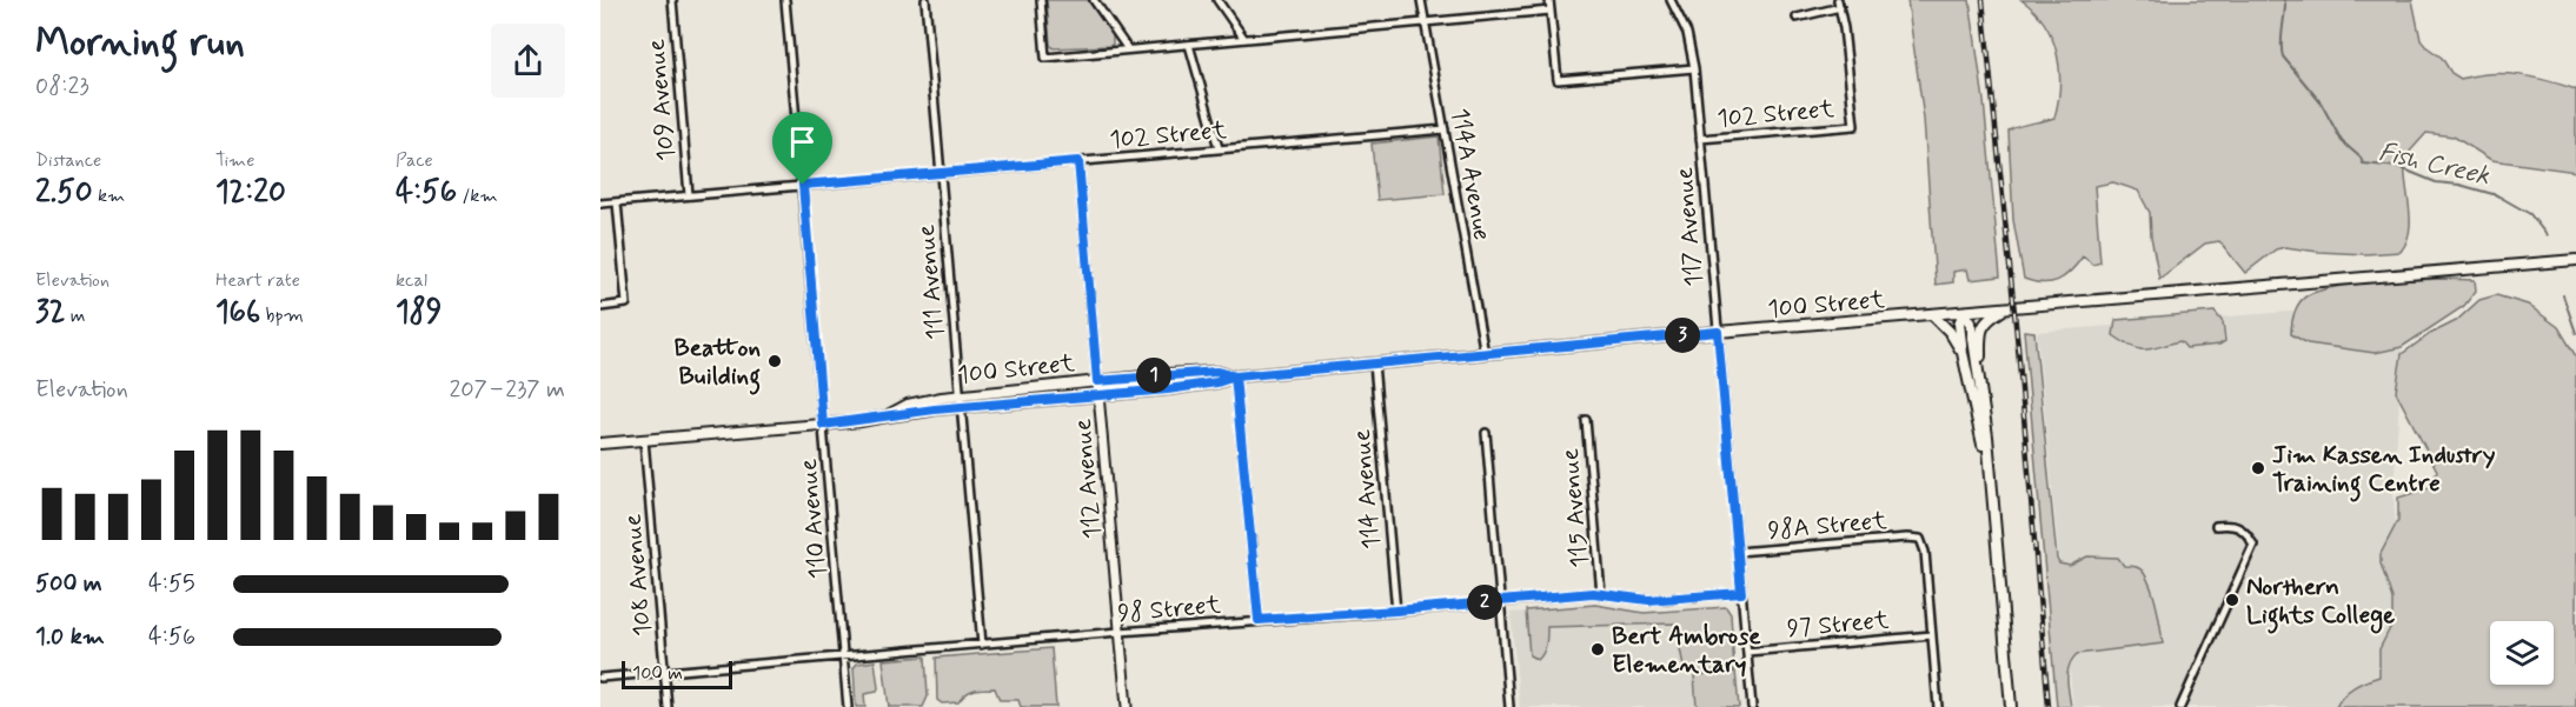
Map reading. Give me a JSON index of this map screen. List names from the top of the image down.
{
  "streets": {
    "main road": ["100 Street"],
    "street": [
      "109 Avenue",
      "102 Street",
      "114A Avenue",
      "117 Avenue",
      "111 Avenue",
      "112 Avenue",
      "114 Avenue",
      "115 Avenue",
      "110 Avenue",
      "98A Street",
      "108 Avenue",
      "98 Street",
      "97 Street"
    ]
  },
  "crossings": [
    ["109 Avenue", "102 Street"],
    ["102 Street", "114A Avenue"],
    ["102 Street", "117 Avenue"],
    ["102 Street", "111 Avenue"],
    ["102 Street", "112 Avenue"],
    ["102 Street", "110 Avenue"],
    ["114A Avenue", "100 Street"],
    ["117 Avenue", "100 Street"],
    ["117 Avenue", "98A Street"],
    ["117 Avenue", "98 Street"],
    ["117 Avenue", "97 Street"],
    ["111 Avenue", "100 Street"],
    ["111 Avenue", "98 Street"],
    ["100 Street", "112 Avenue"],
    ["100 Street", "114 Avenue"],
    ["100 Street", "110 Avenue"],
    ["100 Street", "108 Avenue"],
    ["112 Avenue", "98 Street"],
    ["114 Avenue", "98 Street"],
    ["115 Avenue", "98 Street"],
    ["110 Avenue", "98 Street"],
    ["98A Street", "97 Street"],
    ["108 Avenue", "98 Street"]
  ],
  "water": ["Fish Creek"],
  "places": [
    "Beatton Building",
    "Jim Kassen Industry Training Centre",
    "Northern Lights College",
    "Bert Ambrose Elementary"
  ],
  "scale_bar": "100 m",
  "page": {
    "heading": ["Morning run", "08:23"],
    "stats": [
      ["Distance", "2.50 km"],
      ["Time", "12:20"],
      ["Pace", "4:56 /km"],
      ["Elevation", "32 m"],
      ["Heart rate", "166 bpm"],
      ["kcal", "189"]
    ],
    "pins": ["3", "1", "2"],
    "chart": ["Elevation", "207–237 m"],
    "list": [
      {
        "name": "500 m",
        "note": "4:55"
      },
      {
        "name": "1.0 km",
        "note": "4:56"
      }
    ],
    "scale": "100 m"
  }
}
